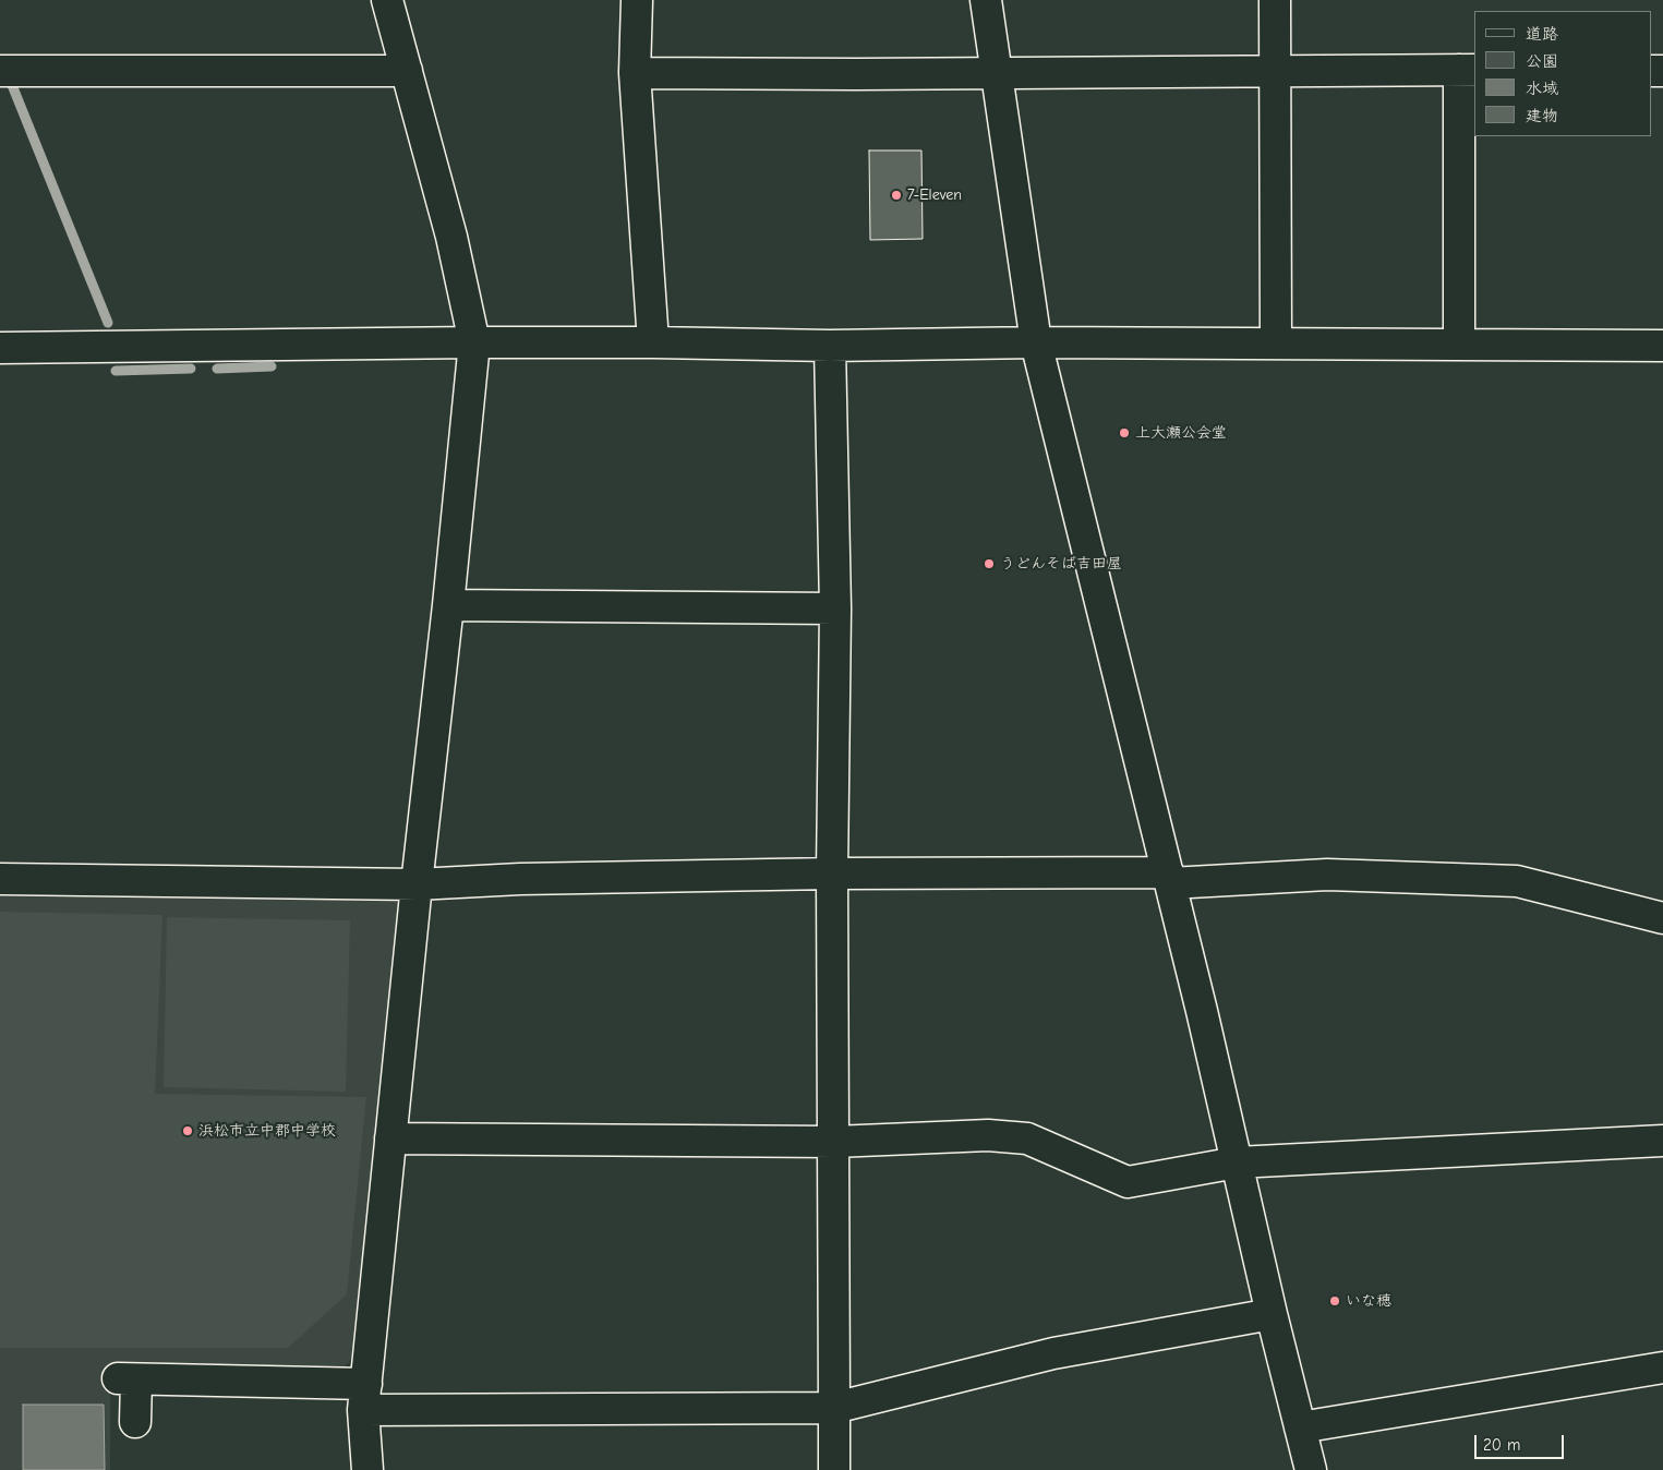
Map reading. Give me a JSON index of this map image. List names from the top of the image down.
{
  "places": [
    "7-Eleven",
    "上大瀬公会堂",
    "うどんそば吉田屋",
    "浜松市立中郡中学校",
    "いな穂"
  ],
  "legend": [
    "道路",
    "公園",
    "水域",
    "建物"
  ],
  "scale_bar": "20 m"
}
